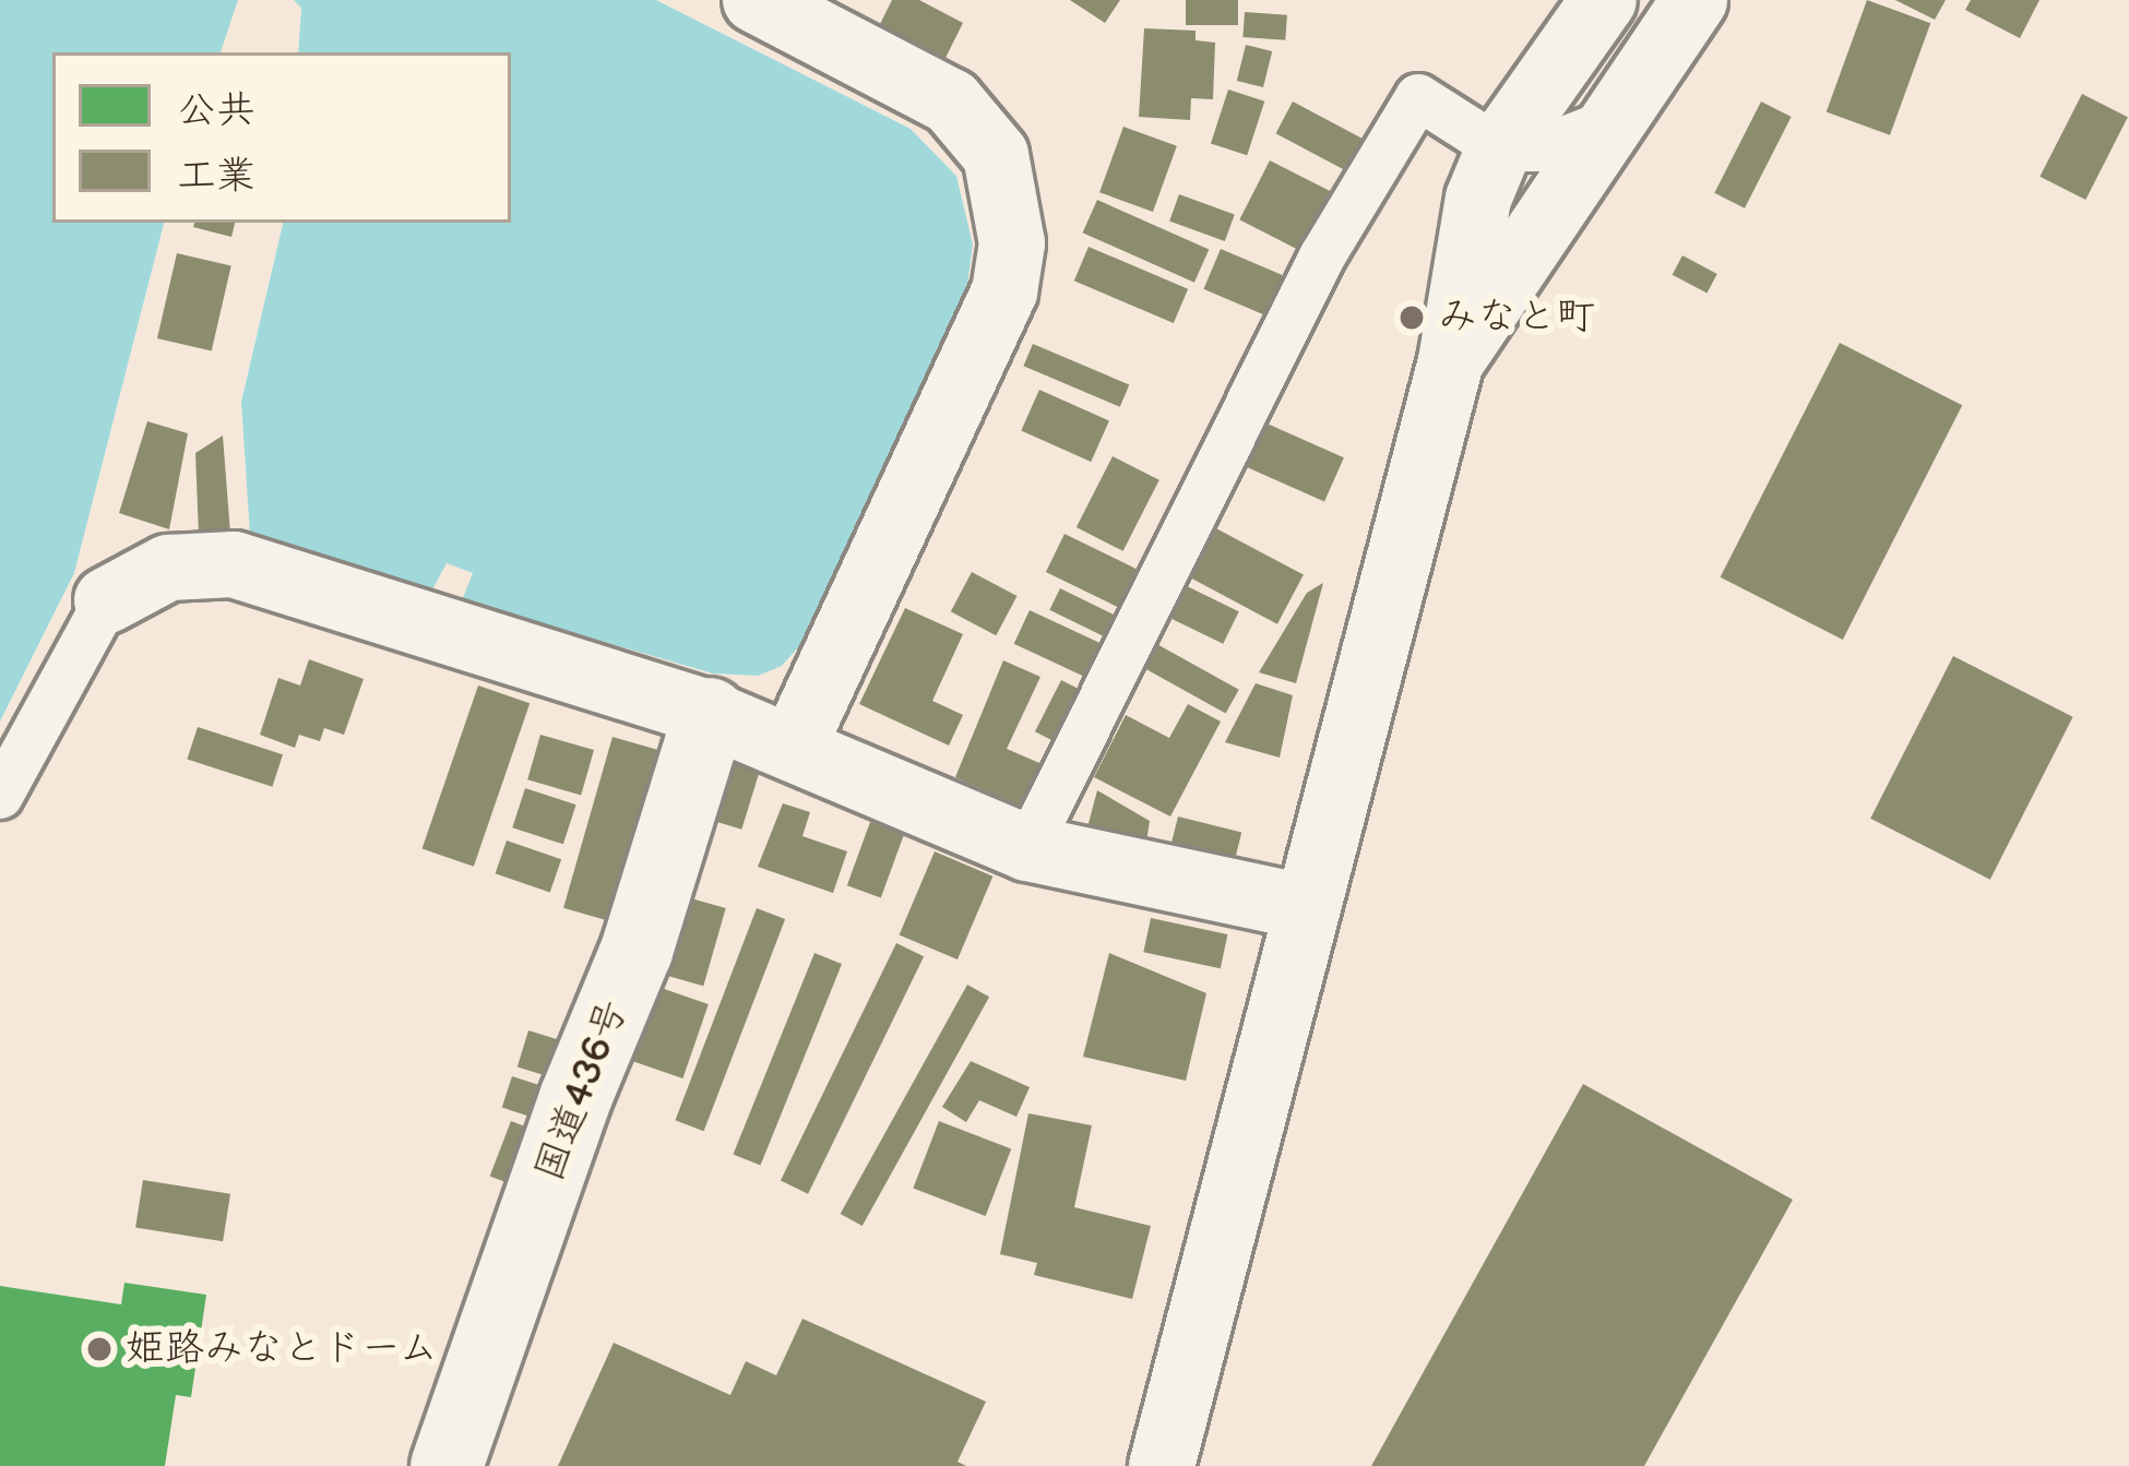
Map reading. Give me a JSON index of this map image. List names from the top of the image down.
{
  "streets": {
    "highway": ["国道436号"]
  },
  "places": ["みなと町", "姫路みなとドーム"],
  "legend": ["公共", "工業"]
}
